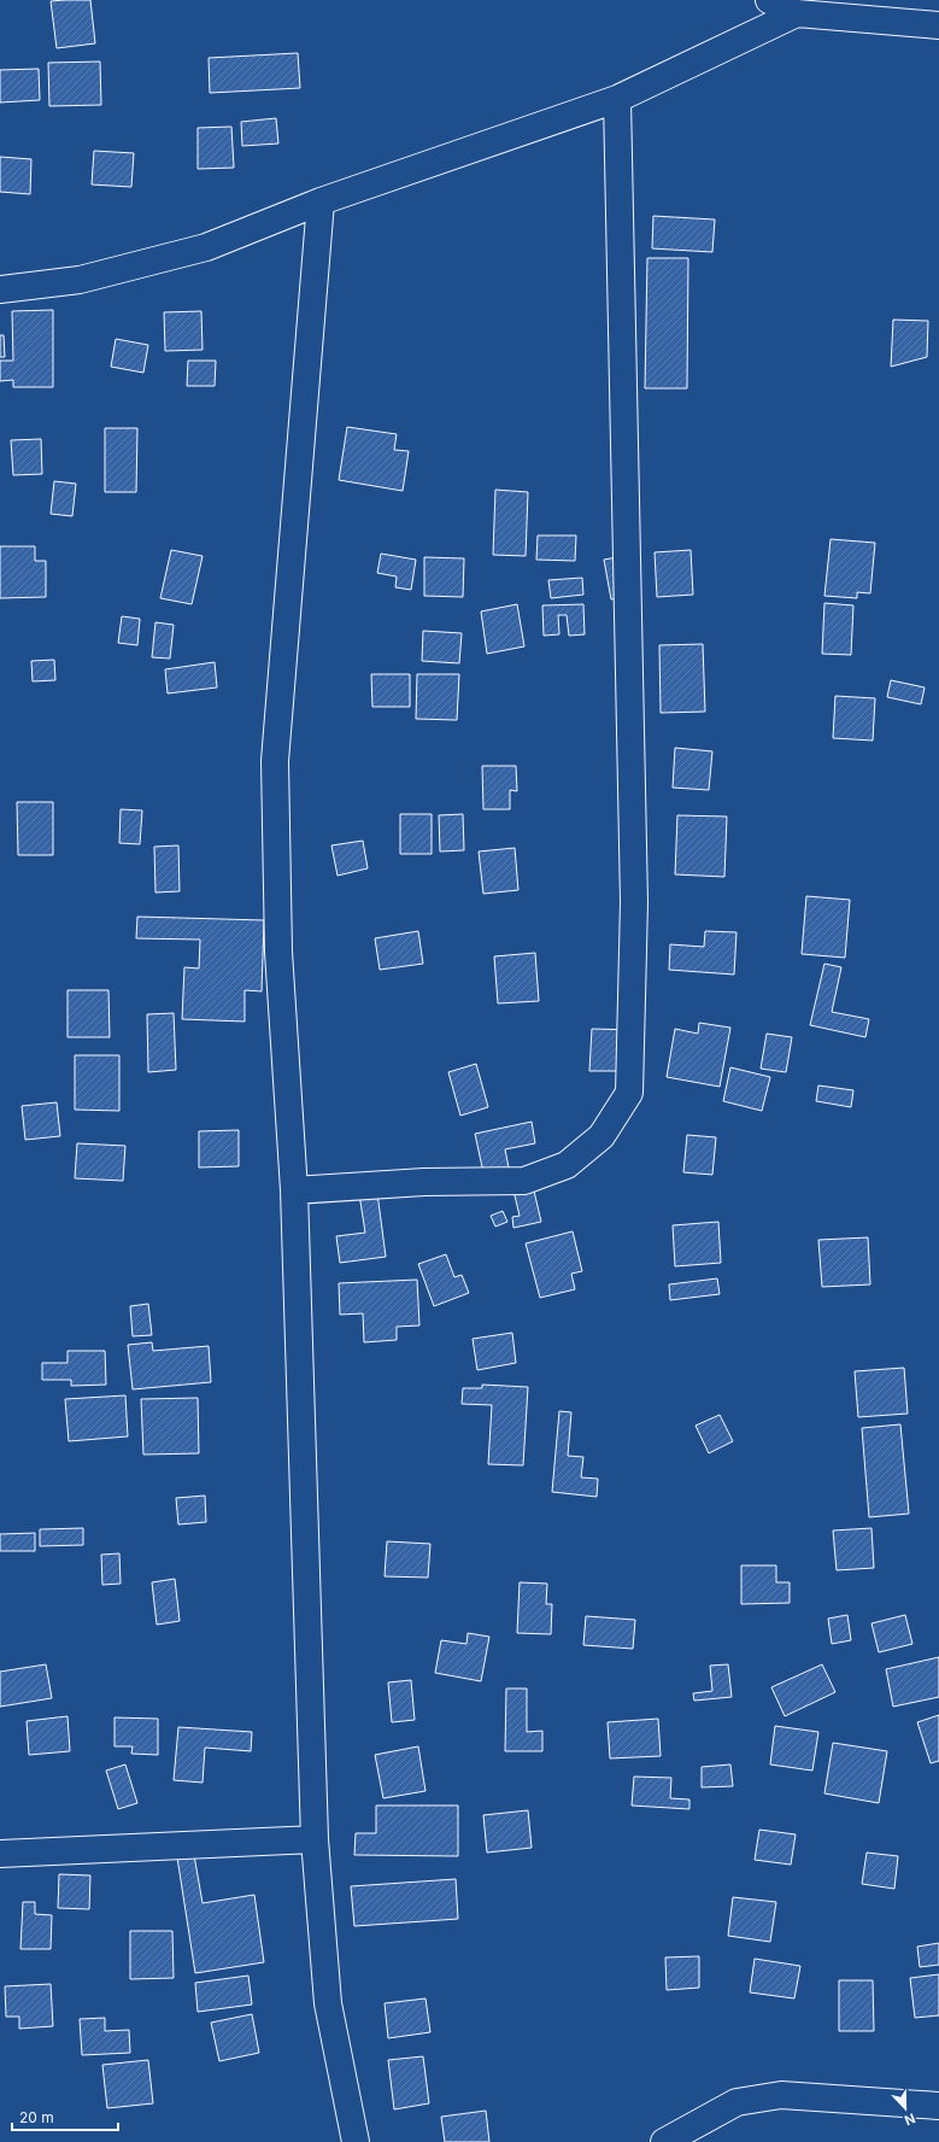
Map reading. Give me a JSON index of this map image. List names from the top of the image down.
{
  "scale_bar": "20 m",
  "north": "bottom"
}
